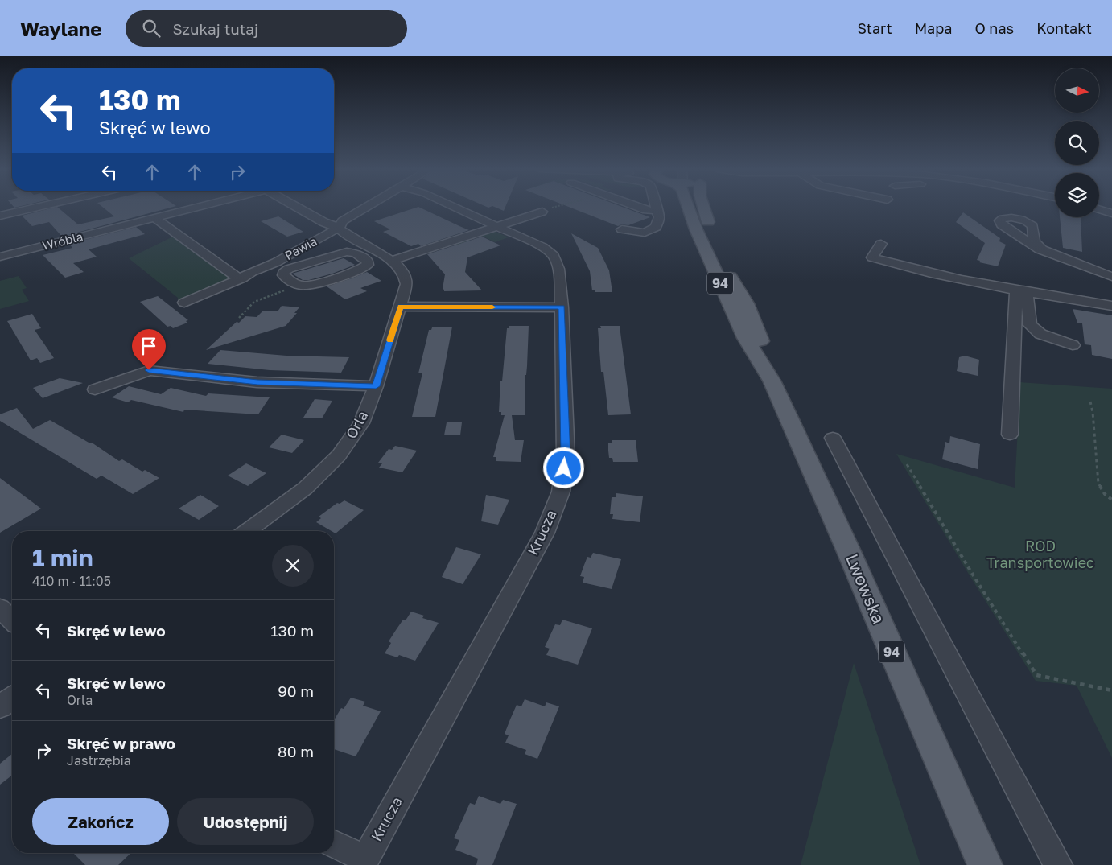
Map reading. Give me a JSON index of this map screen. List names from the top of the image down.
{
  "streets": {
    "main road": ["94", "Lwowska"],
    "street": [
      "Wróbla",
      "Pawia",
      "Orla",
      "Krucza"
    ]
  },
  "crossings": [
    ["Pawia", "Orla"]
  ],
  "parks": ["ROD Transportowiec"],
  "north": "right",
  "page": {
    "header": "Waylane",
    "search": "Szukaj tutaj",
    "nav": [
      "Start",
      "Mapa",
      "O nas",
      "Kontakt"
    ],
    "turn": ["130 m", "Skręć w lewo"],
    "heading": ["1 min", "410 m · 11:05"],
    "list": [
      {
        "name": "Skręć w lewo",
        "value": "130 m"
      },
      {
        "name": "Skręć w lewo",
        "note": "Orla",
        "value": "90 m"
      },
      {
        "name": "Skręć w prawo",
        "note": "Jastrzębia",
        "value": "80 m"
      }
    ],
    "buttons": ["Zakończ", "Udostępnij"]
  }
}
